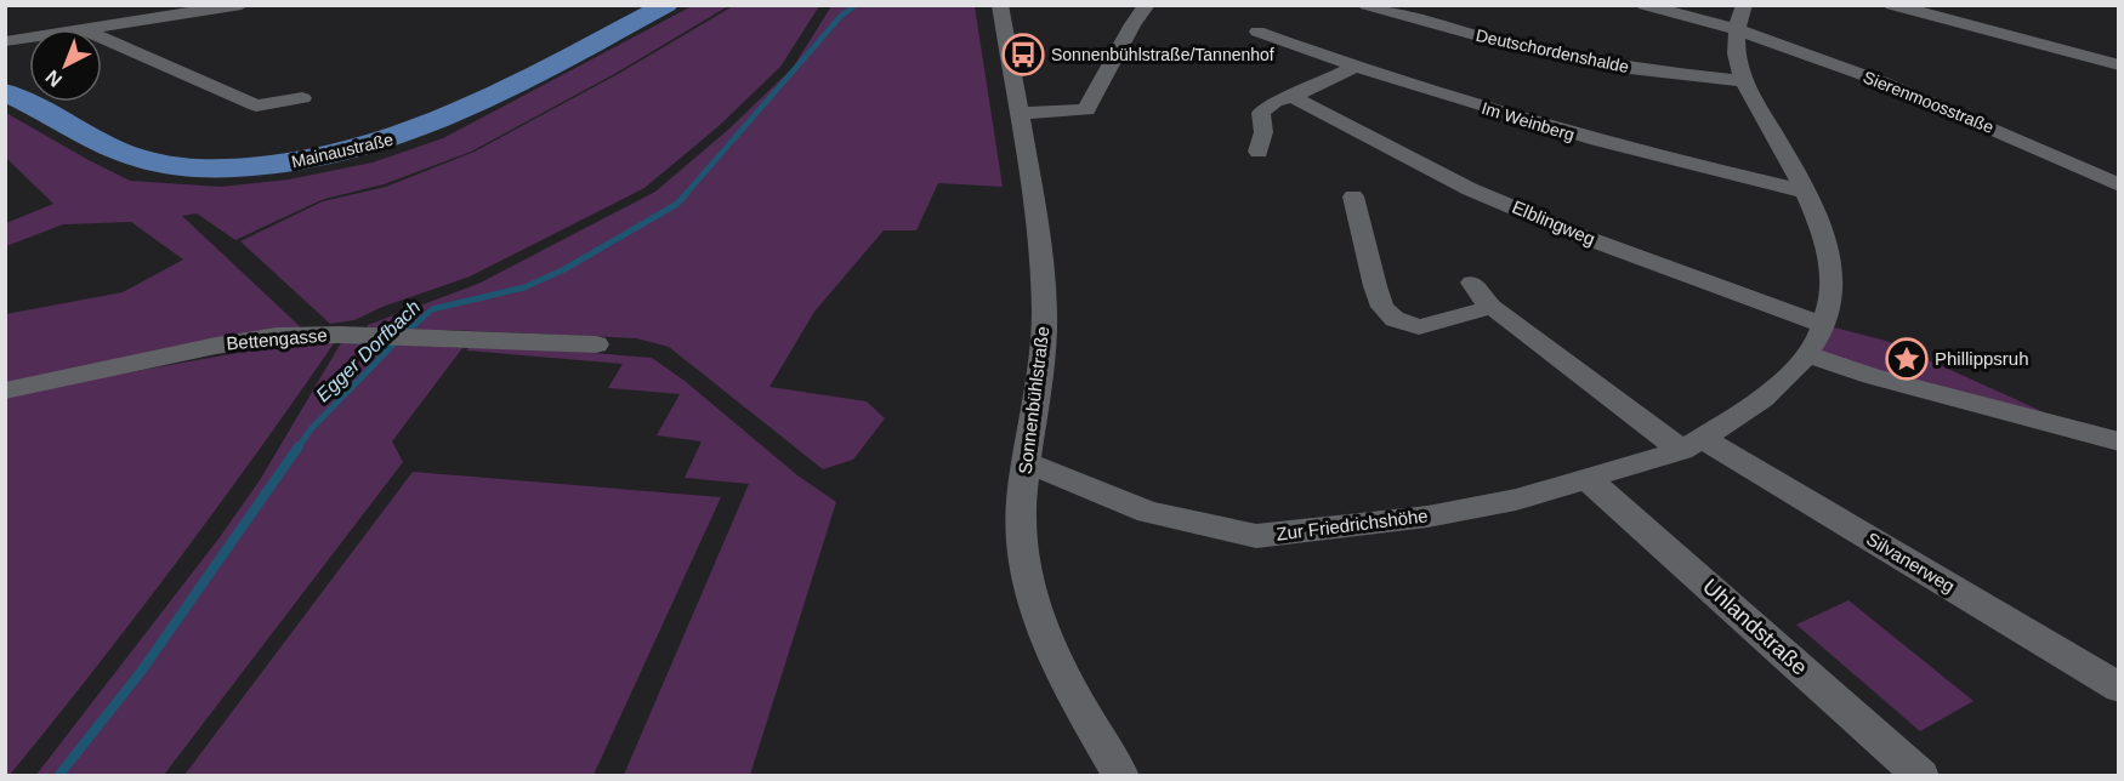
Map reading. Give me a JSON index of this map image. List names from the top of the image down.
{
  "streets": {
    "main road": ["Mainaustraße"],
    "street": [
      "Deutschordenshalde",
      "Sierenmoosstraße",
      "Im Weinberg",
      "Elblingweg",
      "Bettengasse",
      "Sonnenbühlstraße",
      "Zur Friedrichshöhe",
      "Silvanerweg",
      "Uhlandstraße"
    ]
  },
  "crossings": [
    ["Deutschordenshalde", "Zur Friedrichshöhe"],
    ["Sierenmoosstraße", "Zur Friedrichshöhe"],
    ["Im Weinberg", "Zur Friedrichshöhe"],
    ["Elblingweg", "Zur Friedrichshöhe"],
    ["Sonnenbühlstraße", "Zur Friedrichshöhe"],
    ["Zur Friedrichshöhe", "Silvanerweg"],
    ["Zur Friedrichshöhe", "Uhlandstraße"]
  ],
  "water": ["Egger Dorfbach"],
  "places": {
    "bus stop": ["Sonnenbühlstraße/Tannenhof"],
    "place": ["Phillippsruh"]
  },
  "north": "bottom left"
}
